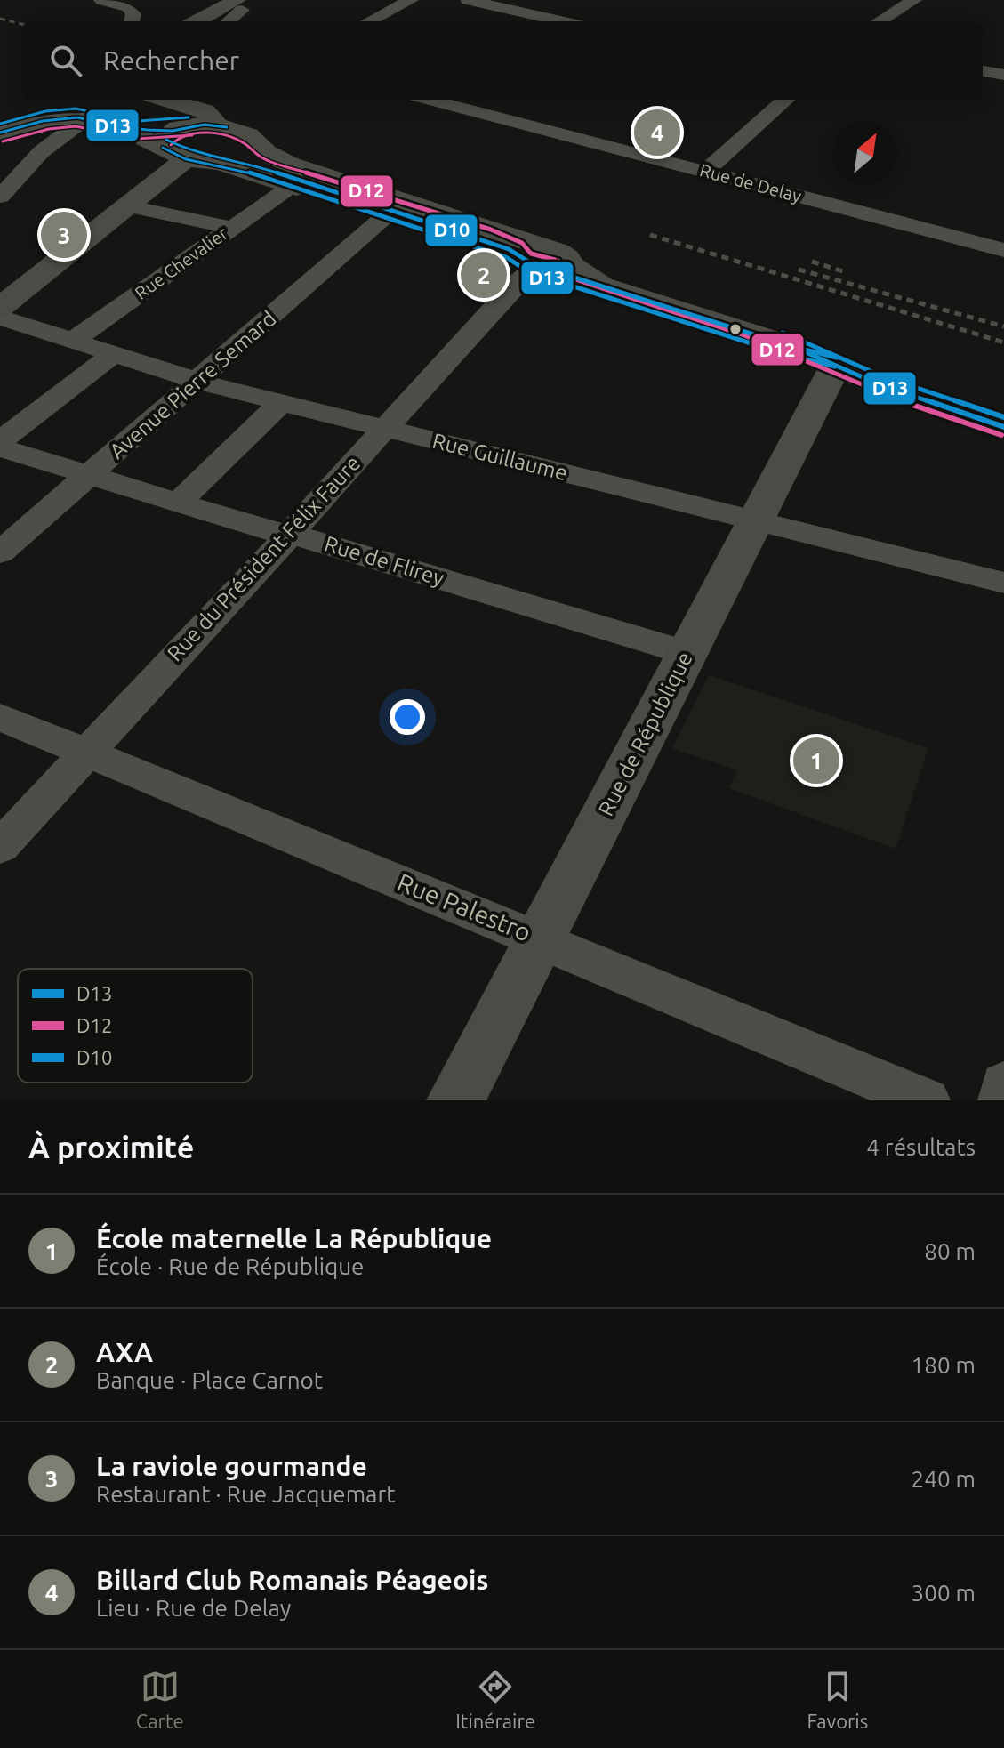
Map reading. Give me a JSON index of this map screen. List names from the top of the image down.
{
  "streets": {
    "main road": ["Rue de République"],
    "street": [
      "Rue de Delay",
      "Rue Chevalier",
      "Avenue Pierre Semard",
      "Rue Guillaume",
      "Rue du Président Félix Faure",
      "Rue de Flirey",
      "Rue Palestro"
    ]
  },
  "crossings": [
    ["Rue Chevalier", "Rue Guillaume"],
    ["Avenue Pierre Semard", "Rue Guillaume"],
    ["Avenue Pierre Semard", "Rue de Flirey"],
    ["Rue Guillaume", "Rue du Président Félix Faure"],
    ["Rue Guillaume", "Rue de République"],
    ["Rue du Président Félix Faure", "Rue de Flirey"],
    ["Rue du Président Félix Faure", "Rue Palestro"],
    ["Rue de Flirey", "Rue de République"],
    ["Rue de République", "Rue Palestro"]
  ],
  "lines": ["transit line D10", "transit line D13", "transit line D12"],
  "legend": ["D13", "D12", "D10"],
  "north": "top right",
  "page": {
    "search": "Rechercher",
    "pins": [
      "4",
      "3",
      "2",
      "1"
    ],
    "heading": ["À proximité", "4 résultats"],
    "list": [
      {
        "mark": "1",
        "name": "École maternelle La République",
        "note": "École · Rue de République",
        "value": "80 m"
      },
      {
        "mark": "2",
        "name": "AXA",
        "note": "Banque · Place Carnot",
        "value": "180 m"
      },
      {
        "mark": "3",
        "name": "La raviole gourmande",
        "note": "Restaurant · Rue Jacquemart",
        "value": "240 m"
      },
      {
        "mark": "4",
        "name": "Billard Club Romanais Péageois",
        "note": "Lieu · Rue de Delay",
        "value": "300 m"
      }
    ],
    "nav": ["Carte", "Itinéraire", "Favoris"]
  }
}
